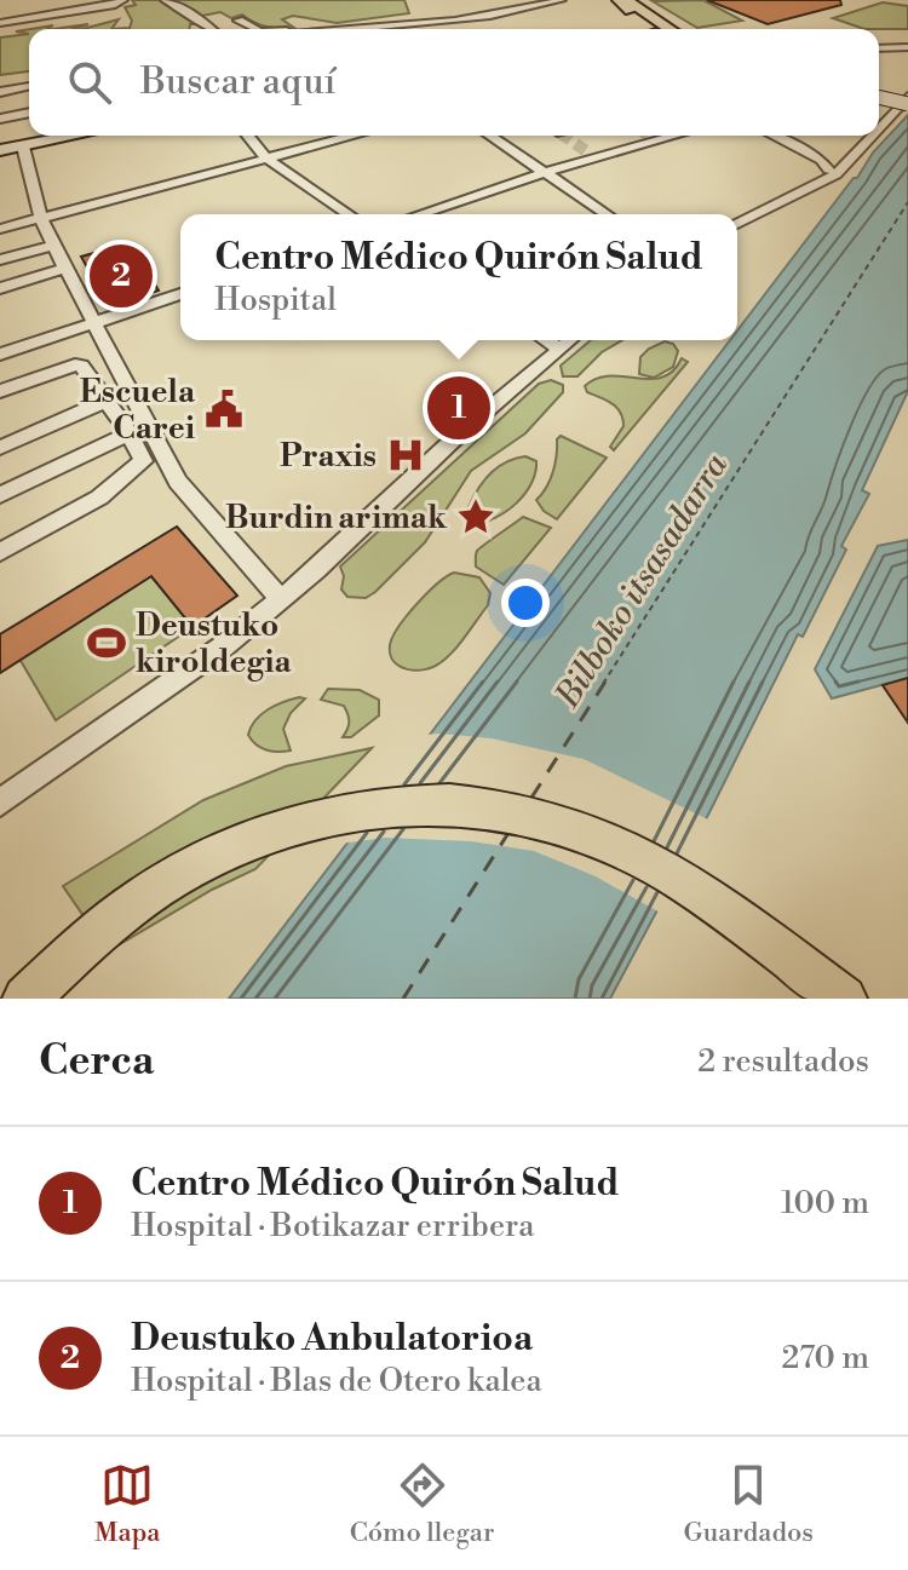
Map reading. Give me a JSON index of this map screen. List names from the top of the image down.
{
  "water": ["Bilboko itsasadarra"],
  "places": {
    "public building": ["Escuela Carei"],
    "hospital": ["Praxis"],
    "place": ["Burdin arimak"],
    "sports": ["Deustuko kiroldegia"]
  },
  "page": {
    "search": "Buscar aquí",
    "popup": ["Centro Médico Quirón Salud", "Hospital"],
    "pins": ["2", "1"],
    "heading": ["Cerca", "2 resultados"],
    "list": [
      {
        "mark": "1",
        "name": "Centro Médico Quirón Salud",
        "note": "Hospital · Botikazar erribera",
        "value": "100 m"
      },
      {
        "mark": "2",
        "name": "Deustuko Anbulatorioa",
        "note": "Hospital · Blas de Otero kalea",
        "value": "270 m"
      }
    ],
    "nav": ["Mapa", "Cómo llegar", "Guardados"]
  }
}
